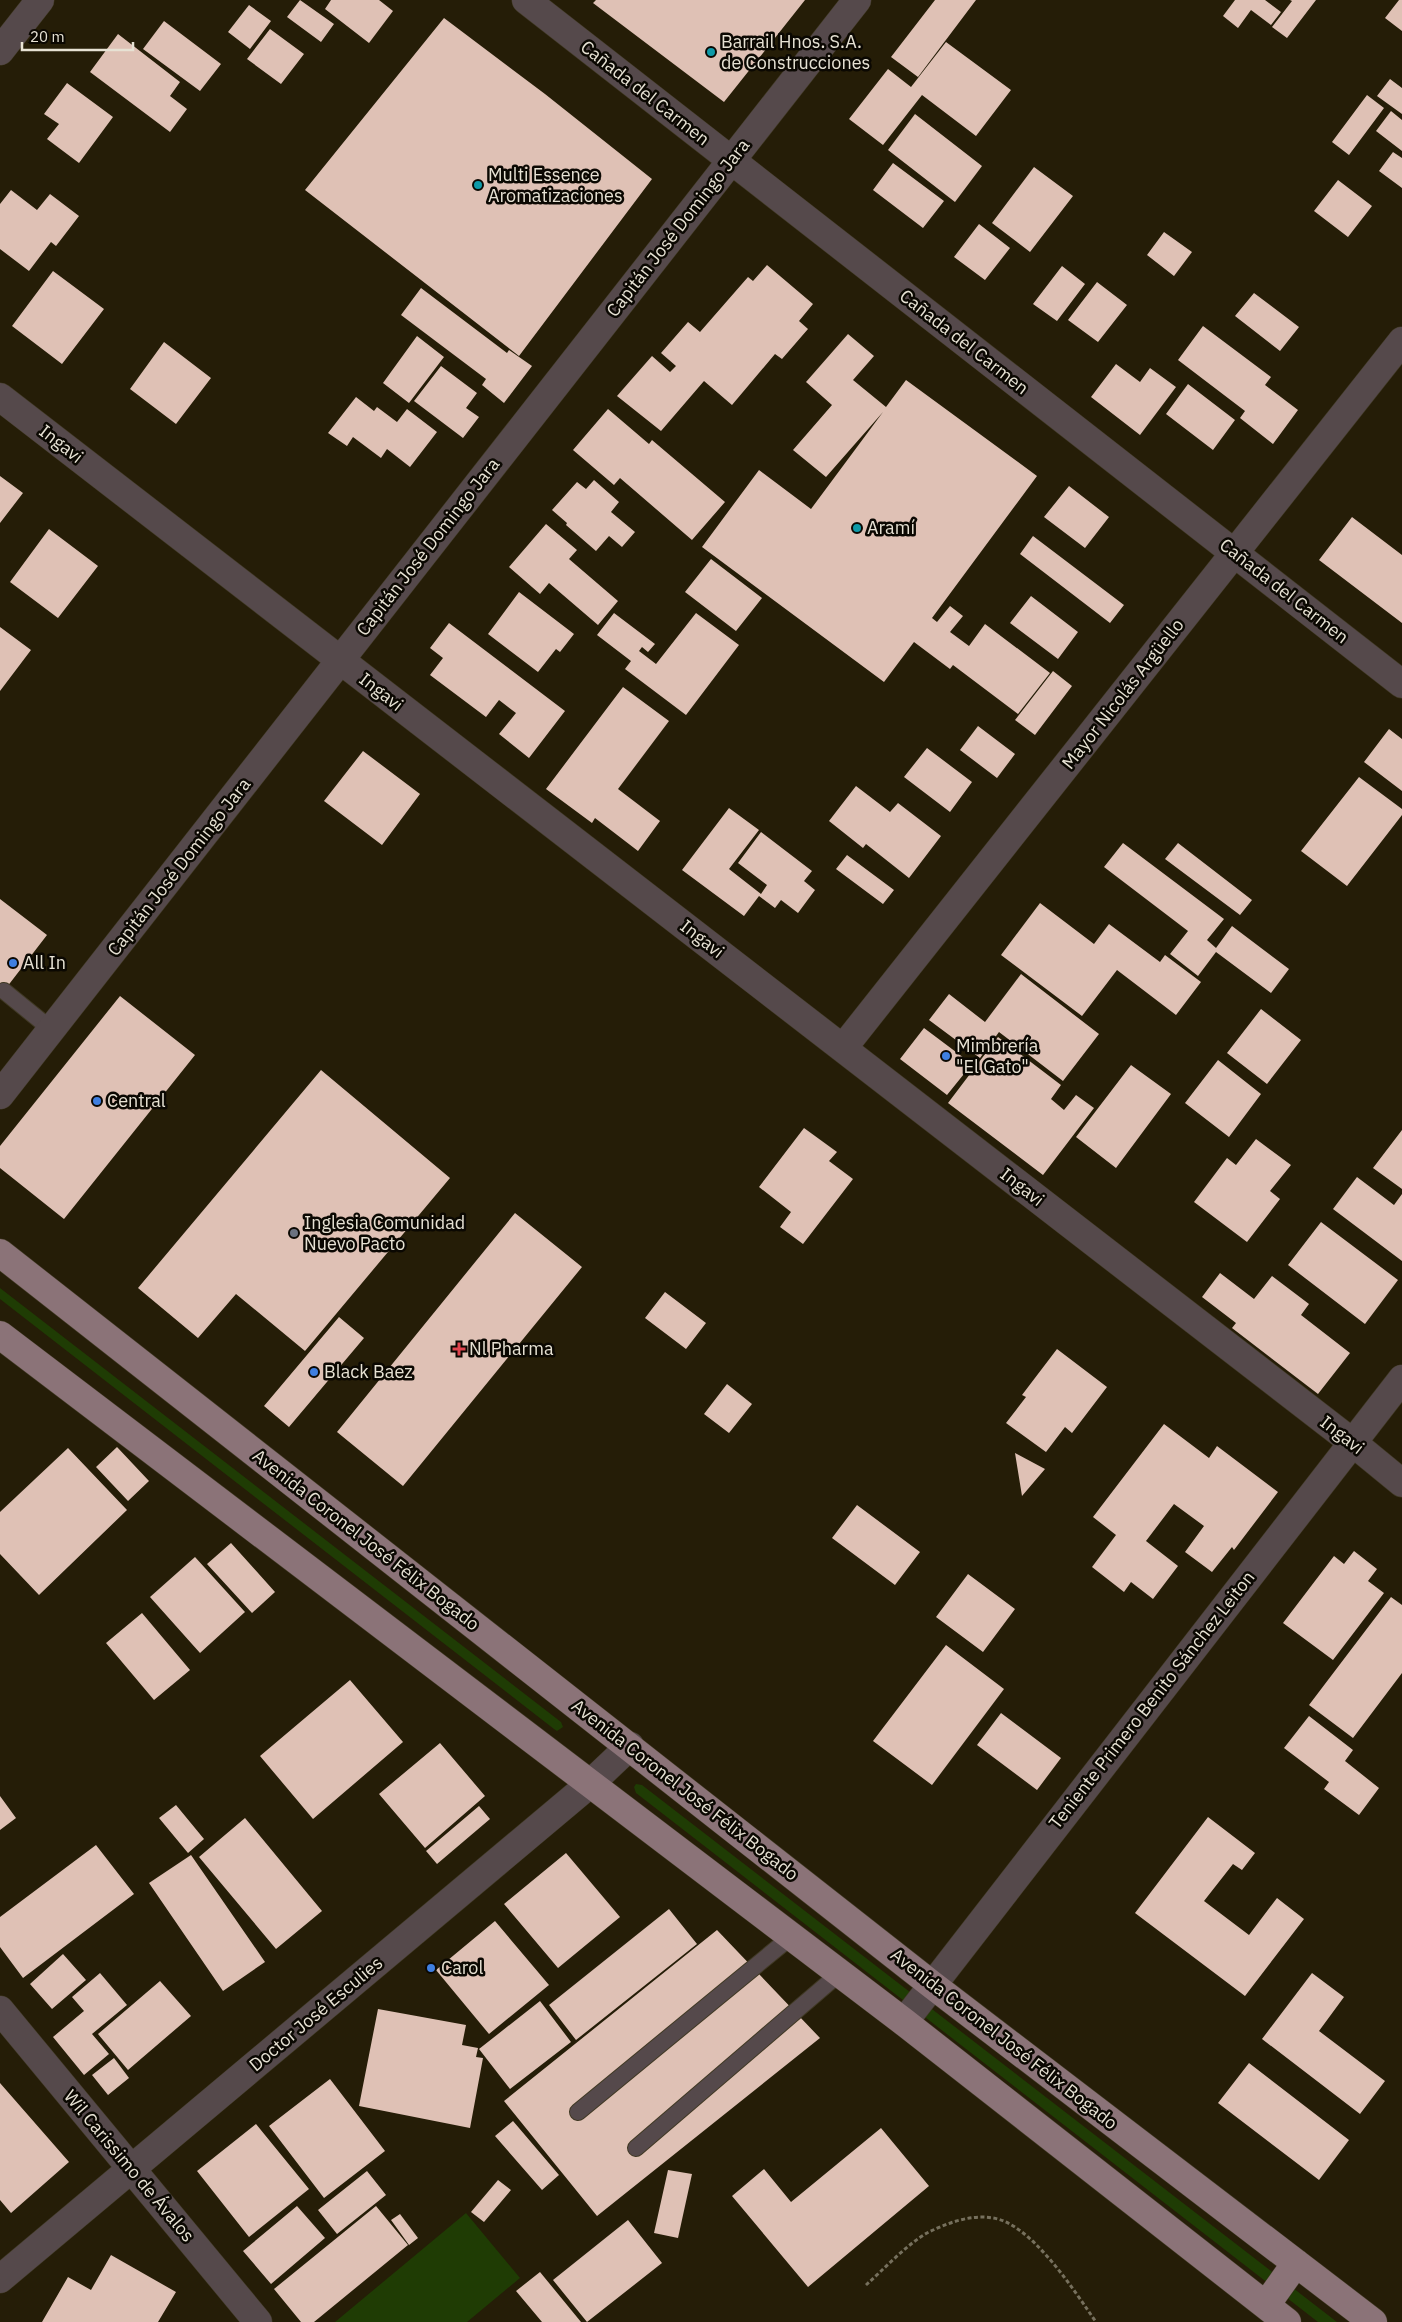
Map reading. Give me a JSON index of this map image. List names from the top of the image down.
{
  "streets": {
    "main road": ["Avenida Coronel José Félix Bogado"],
    "street": [
      "Cañada del Carmen",
      "Capitán José Domingo Jara",
      "Ingavi",
      "Mayor Nicolás Argüello",
      "Teniente Primero Benito Sánchez Leiton",
      "Doctor José Esculies",
      "Wil Carissimo de Ávalos"
    ]
  },
  "crossings": [
    ["Cañada del Carmen", "Capitán José Domingo Jara"],
    ["Cañada del Carmen", "Mayor Nicolás Argüello"],
    ["Capitán José Domingo Jara", "Ingavi"],
    ["Ingavi", "Mayor Nicolás Argüello"],
    ["Ingavi", "Teniente Primero Benito Sánchez Leiton"],
    ["Avenida Coronel José Félix Bogado", "Teniente Primero Benito Sánchez Leiton"],
    ["Avenida Coronel José Félix Bogado", "Doctor José Esculies"],
    ["Doctor José Esculies", "Wil Carissimo de Ávalos"]
  ],
  "places": {
    "other": [
      "Barrail Hnos. S.A. de Construcciones",
      "Multi Essence Aromatizaciones",
      "Aramí",
      "All In",
      "Mimbrería \"El Gato\"",
      "Central",
      "Inglesia Comunidad Nuevo Pacto",
      "Black Baez",
      "Carol"
    ],
    "health": ["Nl Pharma"]
  },
  "scale_bar": "20 m"
}
